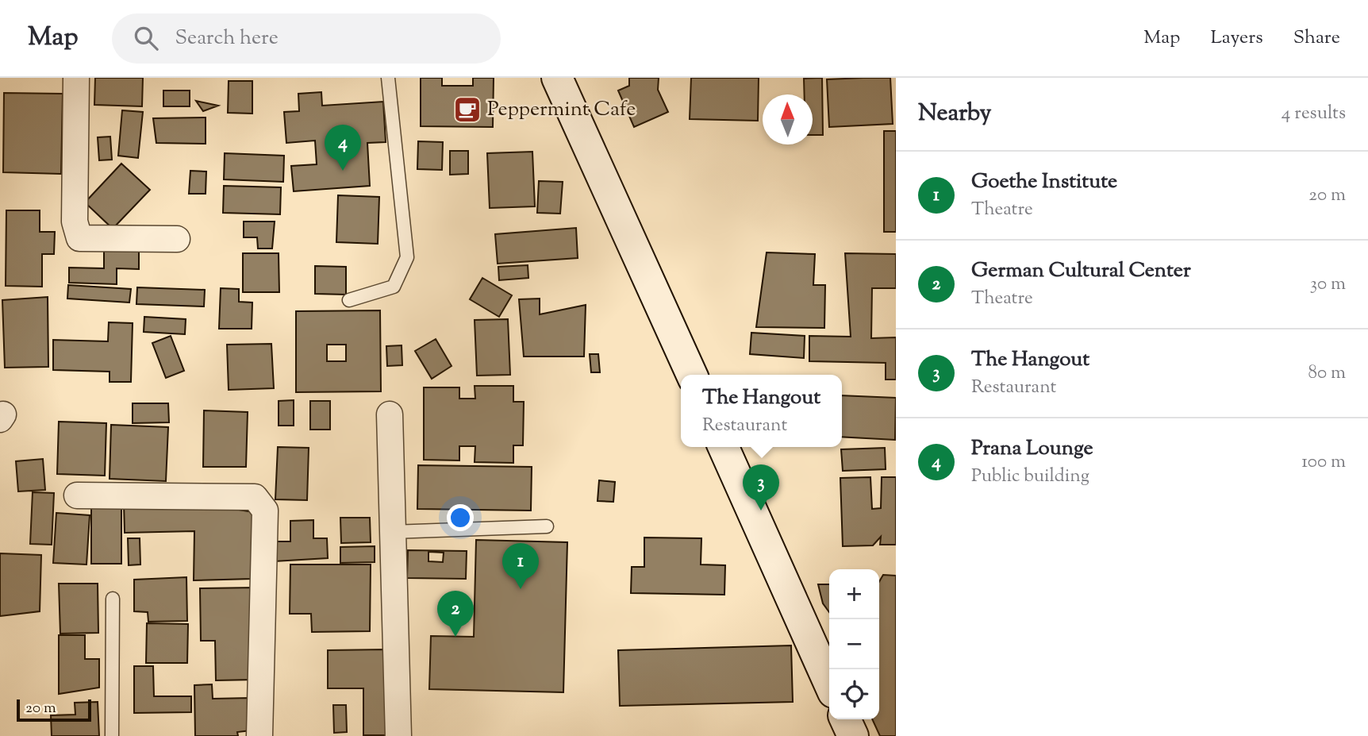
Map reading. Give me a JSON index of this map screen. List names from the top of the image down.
{
  "places": {
    "cafe": ["Peppermint Cafe"]
  },
  "scale_bar": "20 m",
  "north": "top",
  "page": {
    "header": "Map",
    "search": "Search here",
    "nav": ["Map", "Layers", "Share"],
    "heading": ["Nearby", "4 results"],
    "pins": [
      "4",
      "3",
      "1",
      "2"
    ],
    "list": [
      {
        "mark": "1",
        "name": "Goethe Institute",
        "note": "Theatre",
        "value": "20 m"
      },
      {
        "mark": "2",
        "name": "German Cultural Center",
        "note": "Theatre",
        "value": "30 m"
      },
      {
        "mark": "3",
        "name": "The Hangout",
        "note": "Restaurant",
        "value": "80 m"
      },
      {
        "mark": "4",
        "name": "Prana Lounge",
        "note": "Public building",
        "value": "100 m"
      }
    ],
    "popup": ["The Hangout", "Restaurant"],
    "map_buttons": ["+", "−"],
    "scale": "20 m"
  }
}
